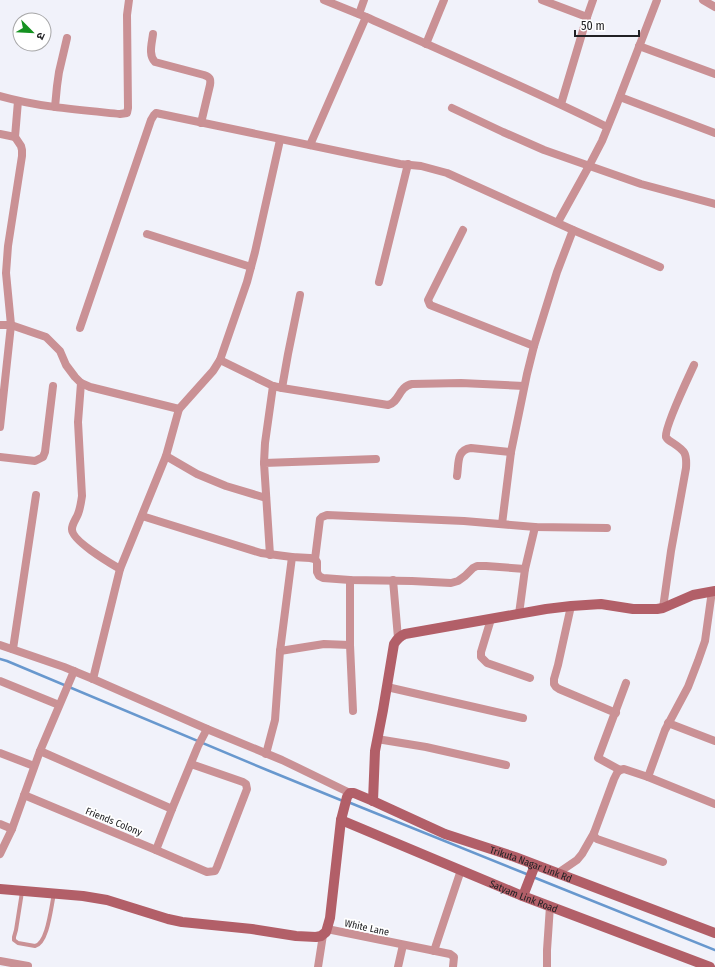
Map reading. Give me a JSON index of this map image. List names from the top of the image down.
{
  "streets": {
    "main road": ["Trikuta Nagar Link Rd", "Satyam Link Road"],
    "street": ["Friends Colony", "White Lane"]
  },
  "scale_bar": "50 m",
  "north": "bottom right"
}
